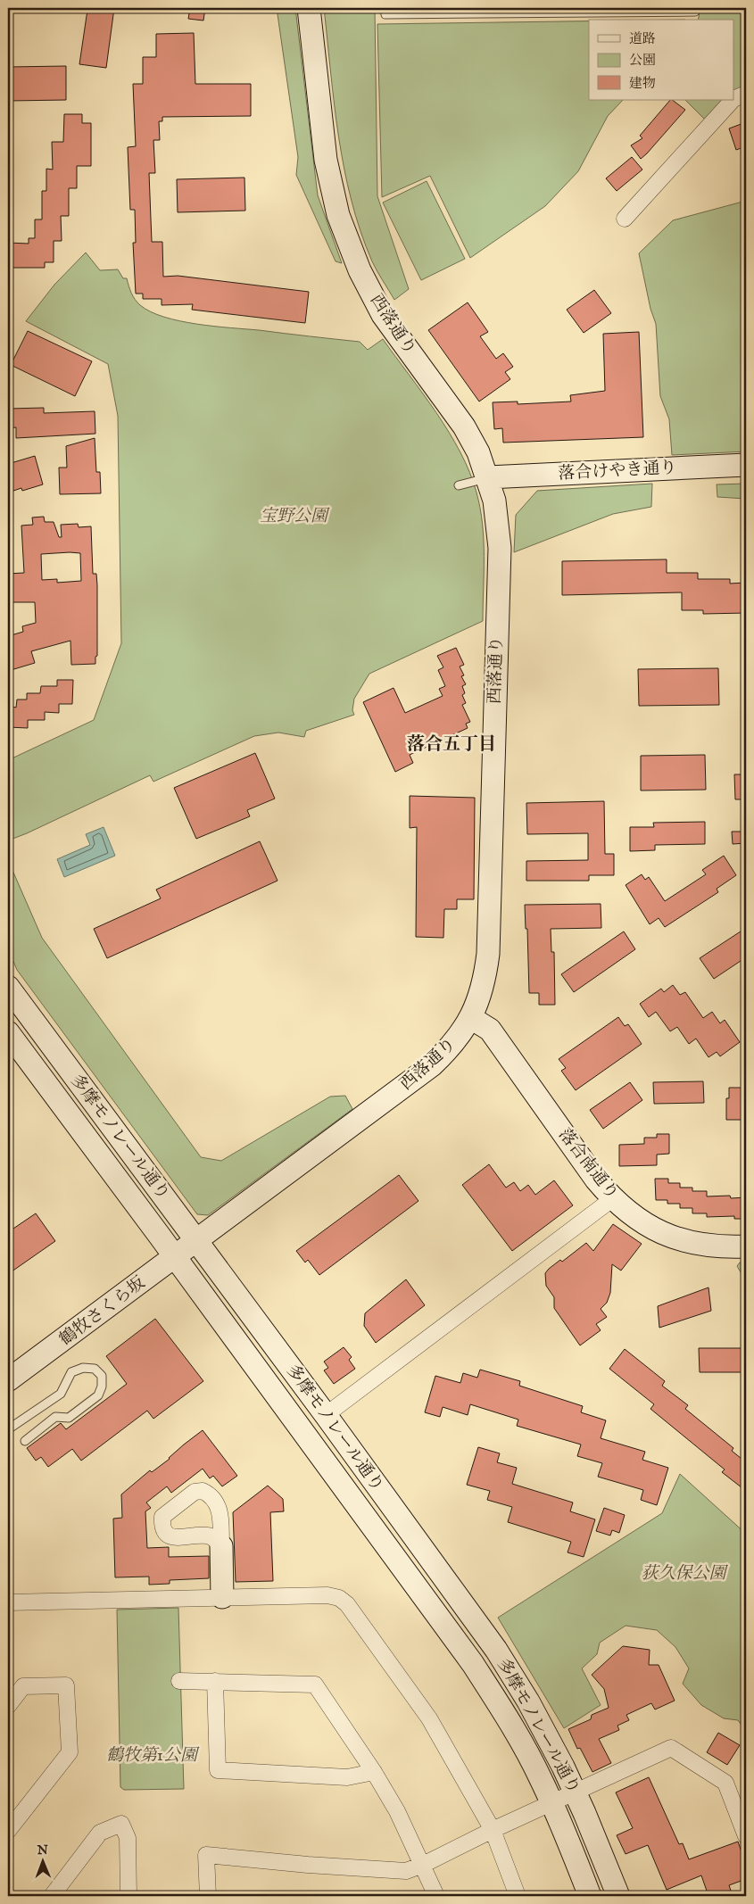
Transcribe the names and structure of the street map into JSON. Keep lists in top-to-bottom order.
{
  "streets": {
    "street": [
      "西落通り",
      "落合けやき通り",
      "多摩モノレール通り",
      "落合南通り",
      "鶴牧さくら坂"
    ]
  },
  "crossings": [
    ["西落通り", "落合けやき通り"],
    ["西落通り", "多摩モノレール通り"],
    ["西落通り", "落合南通り"],
    ["西落通り", "鶴牧さくら坂"],
    ["多摩モノレール通り", "鶴牧さくら坂"]
  ],
  "districts": ["落合五丁目"],
  "parks": ["宝野公園", "荻久保公園", "鶴牧第1公園"],
  "legend": ["道路", "公園", "建物"],
  "north": "top"
}
